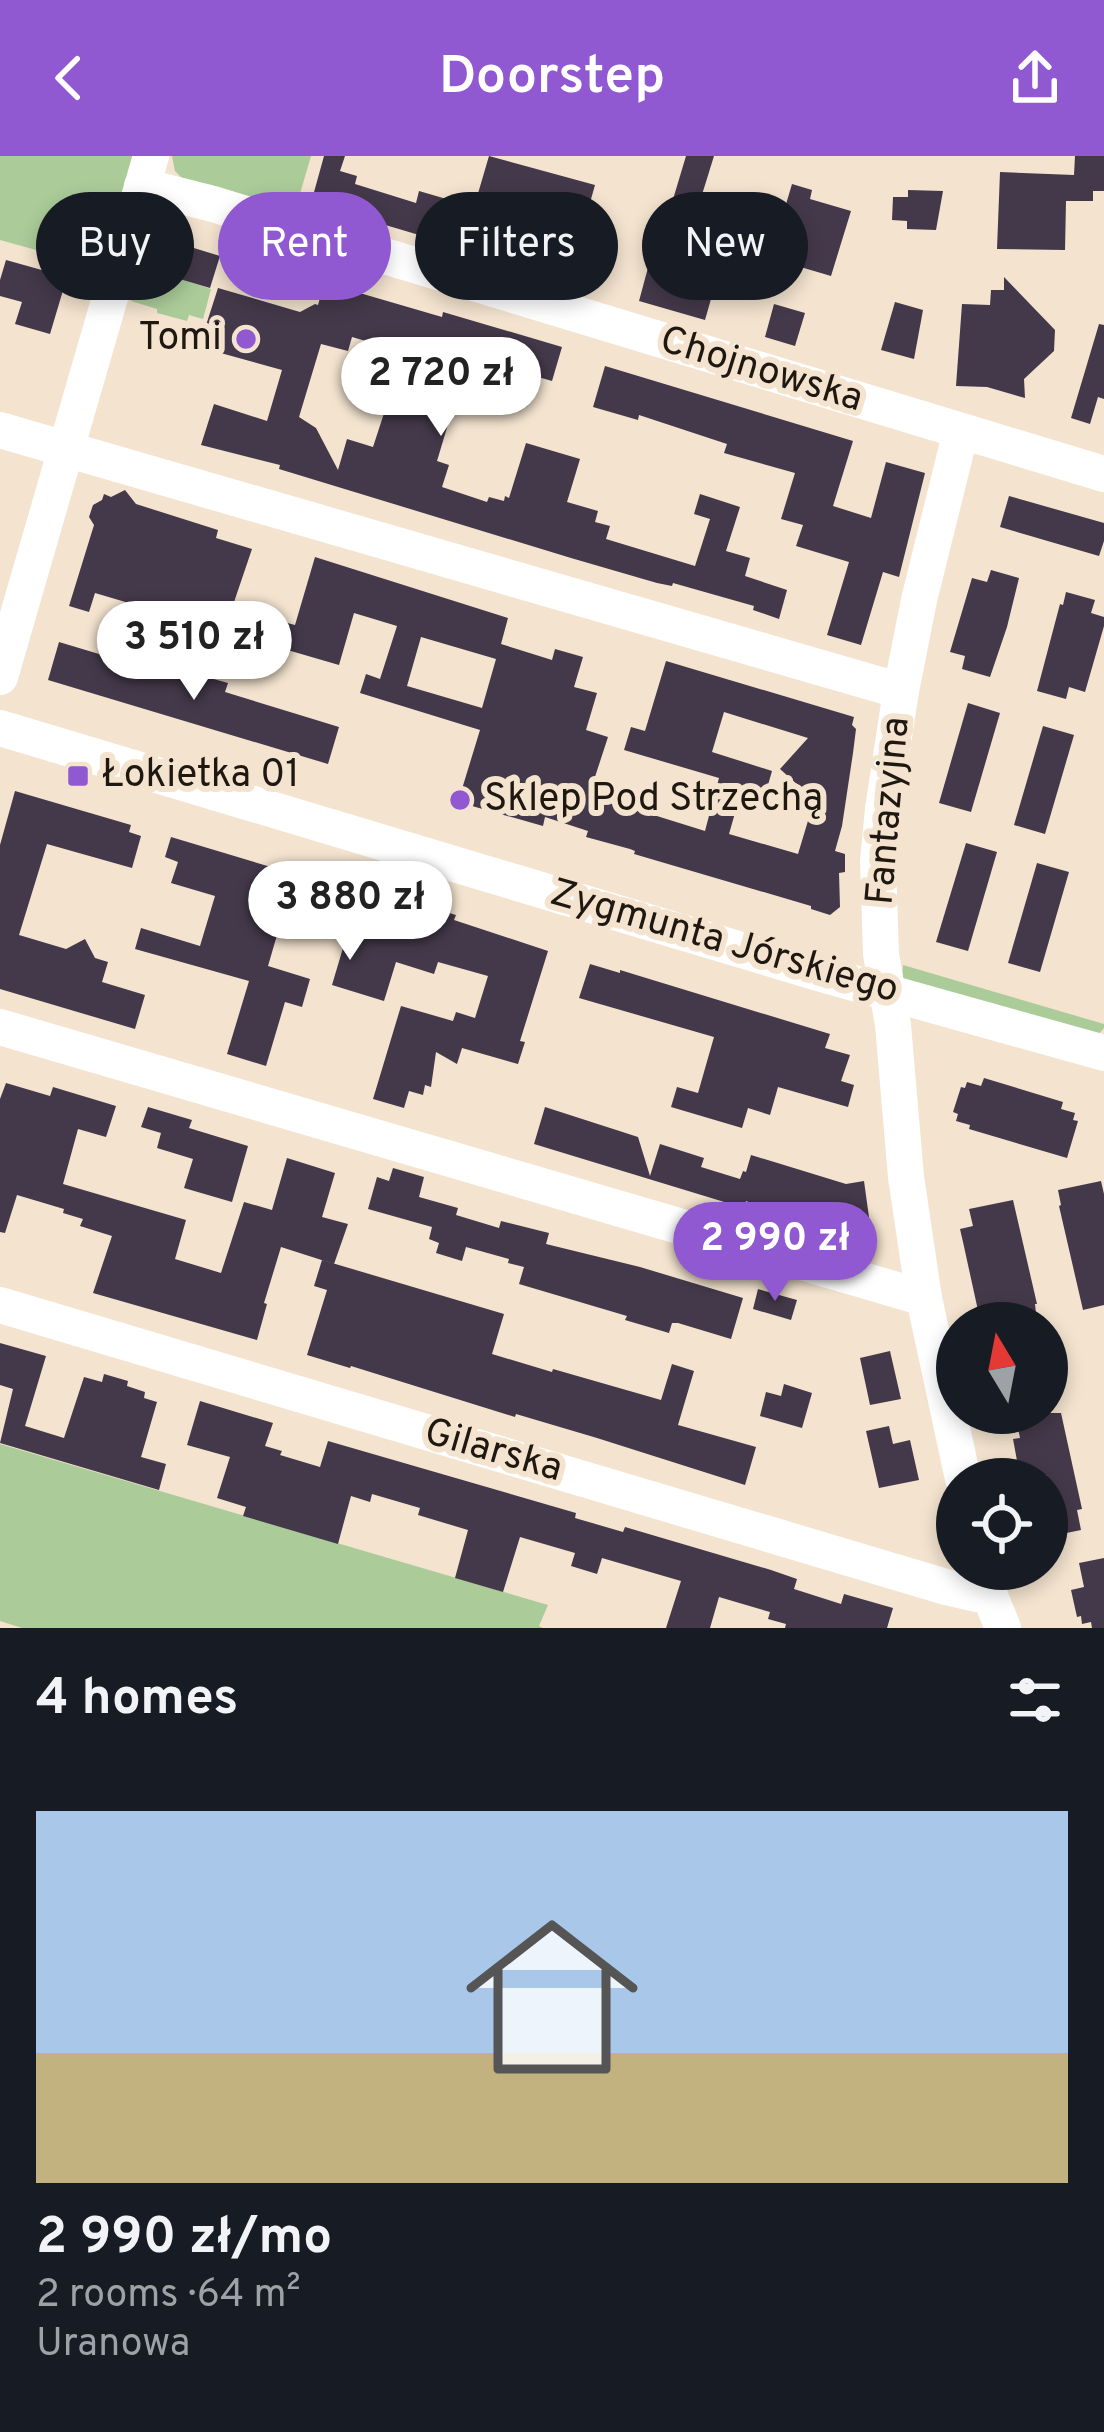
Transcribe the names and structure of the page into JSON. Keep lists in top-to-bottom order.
{
  "streets": {
    "street": [
      "Chojnowska",
      "Fantazyjna",
      "Zygmunta Jórskiego",
      "Gilarska"
    ]
  },
  "crossings": [
    ["Chojnowska", "Fantazyjna"],
    ["Fantazyjna", "Zygmunta Jórskiego"]
  ],
  "places": {
    "other": ["Tomi", "Sklep Pod Strzechą"],
    "transit": ["Łokietka 01"]
  },
  "north": "top",
  "page": {
    "header": "Doorstep",
    "chip": [
      "Buy",
      "Rent",
      "Filters",
      "New"
    ],
    "price": [
      "2 720 zł",
      "3 510 zł",
      "3 880 zł",
      "2 990 zł"
    ],
    "heading": "4 homes",
    "list": [
      {
        "name": "2 990 zł/mo",
        "note": "2 rooms · 64 m² · Uranowa"
      }
    ]
  }
}
